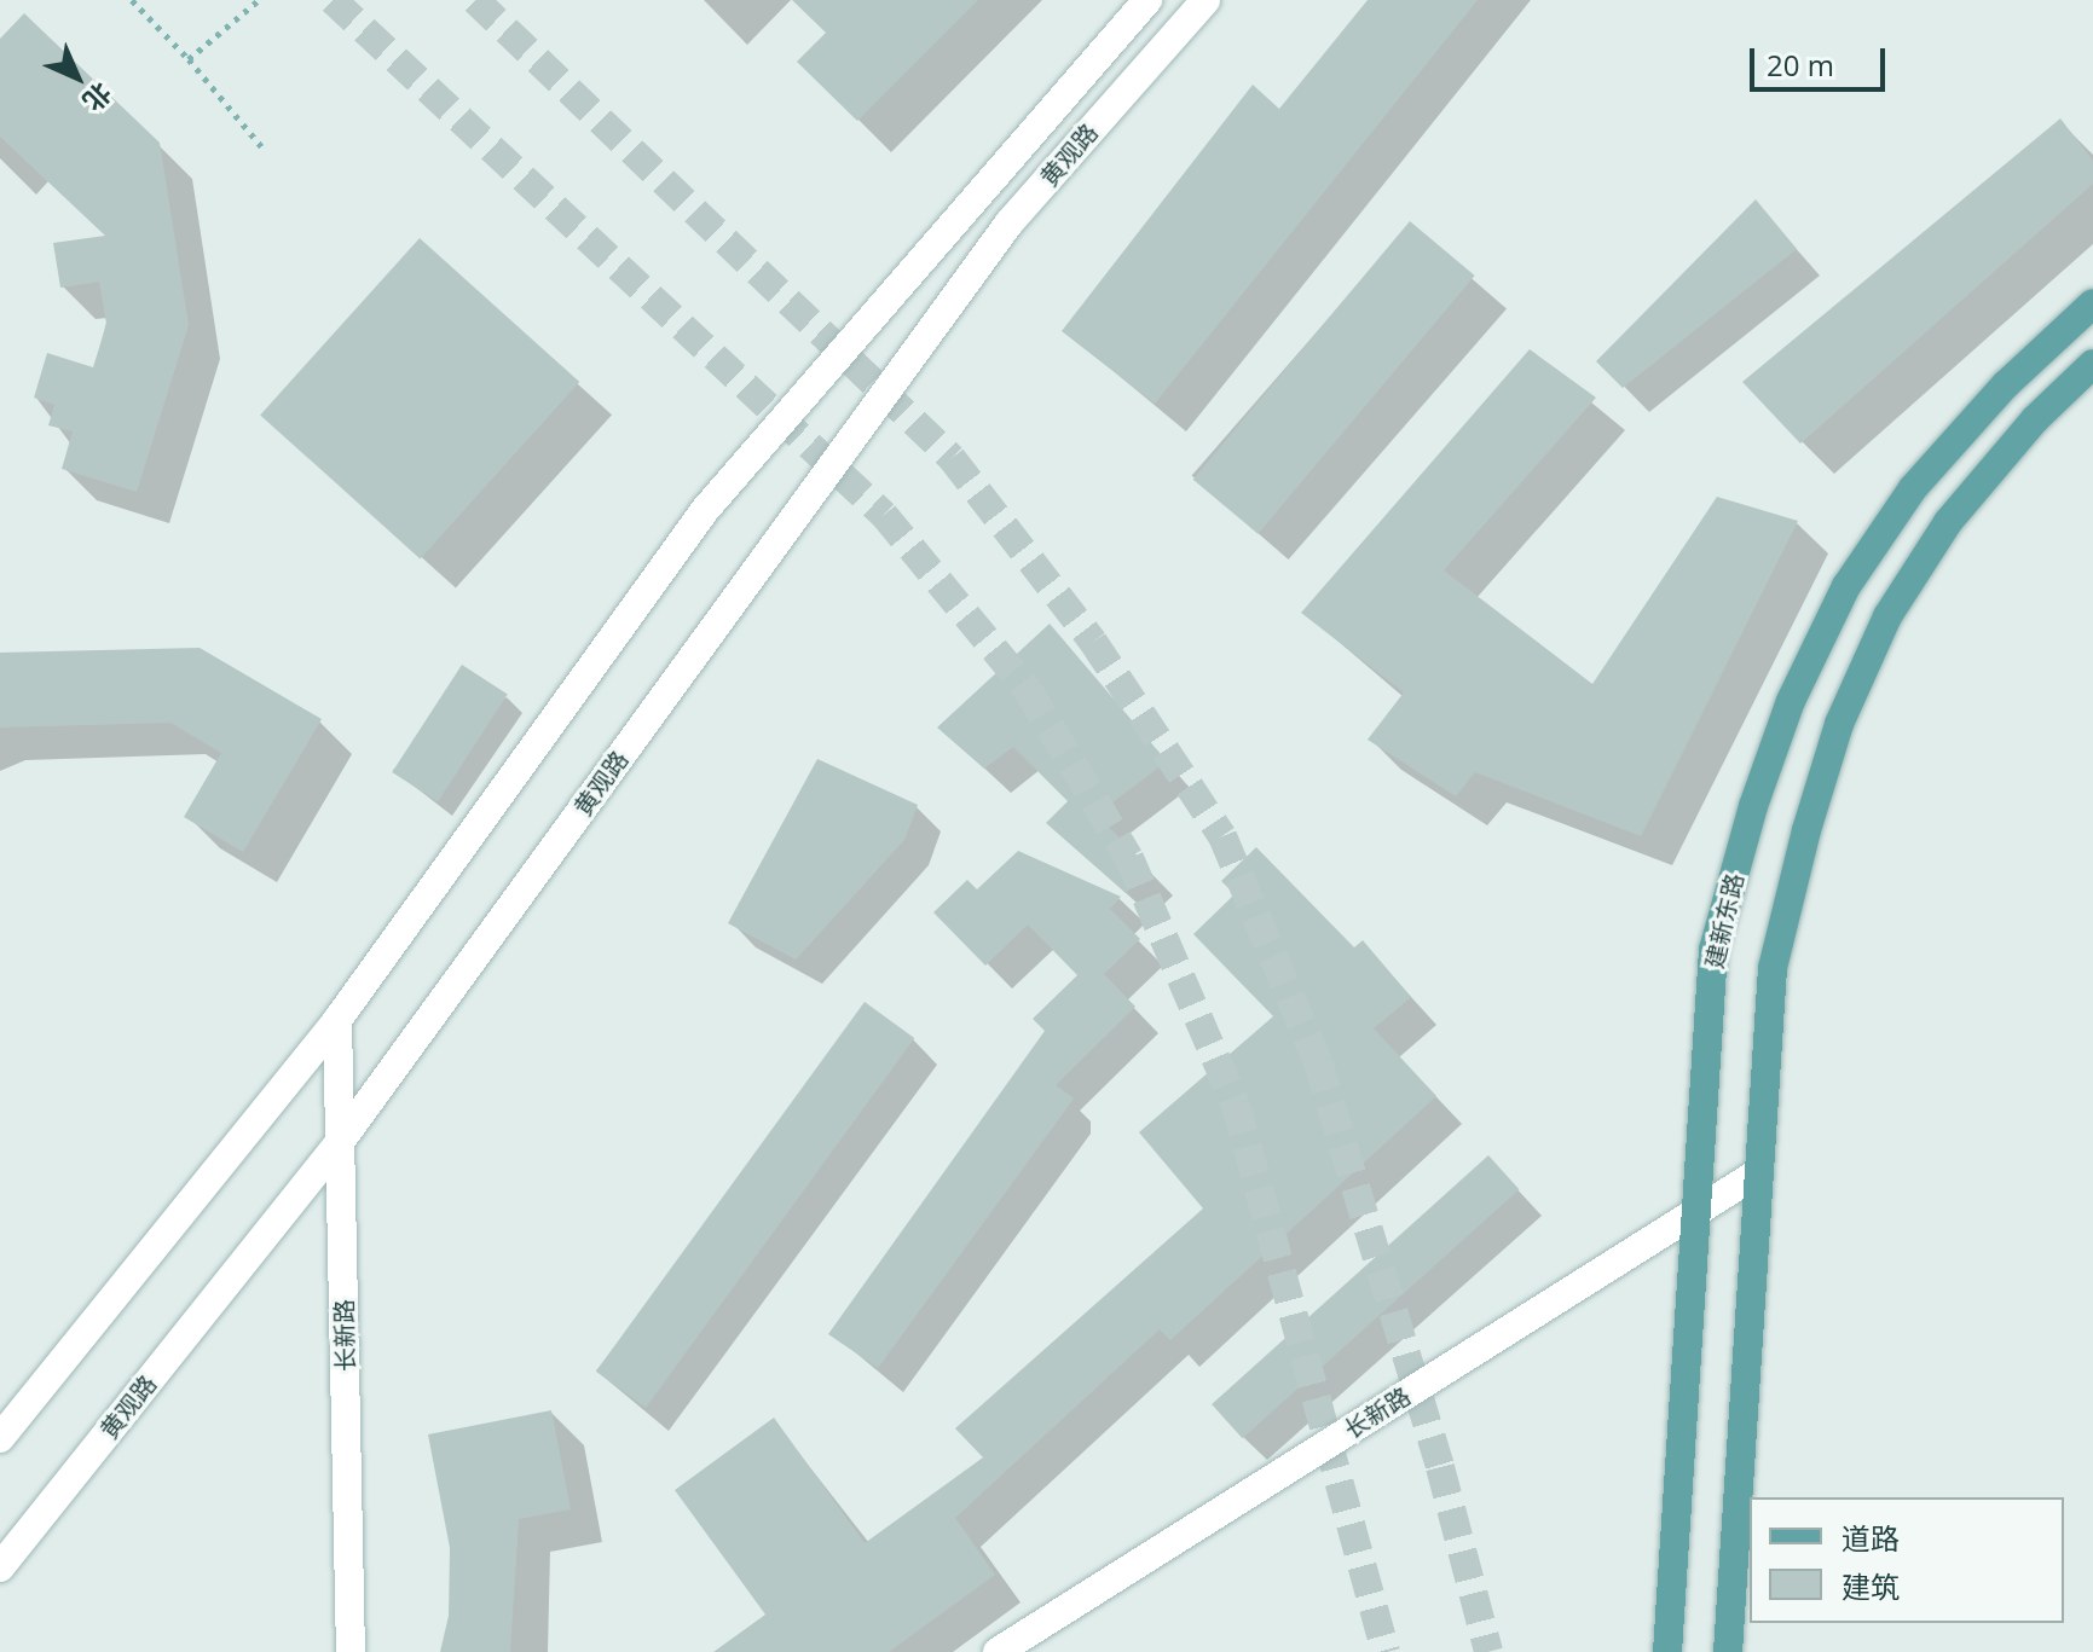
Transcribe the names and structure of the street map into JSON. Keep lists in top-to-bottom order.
{
  "streets": {
    "main road": ["黄观路", "建新东路", "长新路"]
  },
  "crossings": [
    ["黄观路", "长新路"],
    ["建新东路", "长新路"]
  ],
  "legend": ["道路", "建筑"],
  "scale_bar": "20 m",
  "north": "bottom right"
}
